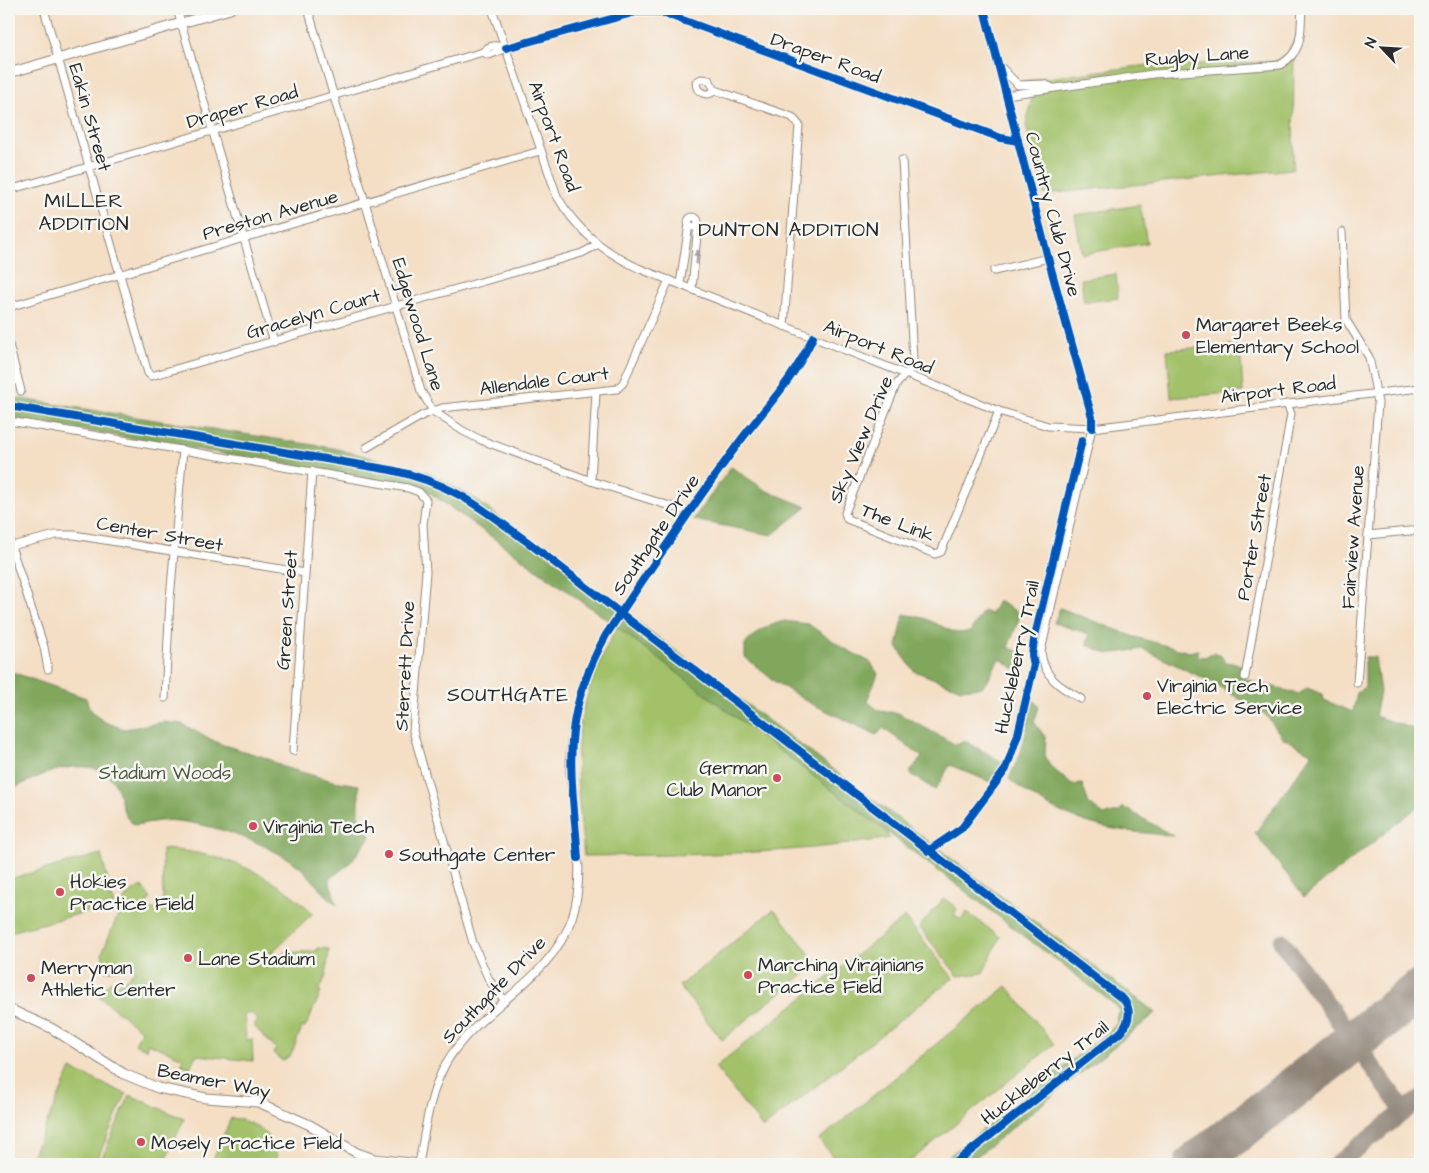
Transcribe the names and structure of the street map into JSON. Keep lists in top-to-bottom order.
{
  "streets": {
    "main road": ["Beamer Way"],
    "street": [
      "Rugby Lane",
      "Draper Road",
      "Eakin Street",
      "Airport Road",
      "Preston Avenue",
      "Country Club Drive",
      "Gracelyn Court",
      "Edgewood Lane",
      "Allendale Court",
      "Sky View Drive",
      "The Link",
      "Center Street",
      "Southgate Drive",
      "Porter Street",
      "Fairview Avenue",
      "Green Street",
      "Sterrett Drive"
    ],
    "cycle path": ["Huckleberry Trail"]
  },
  "crossings": [
    ["Rugby Lane", "Country Club Drive"],
    ["Draper Road", "Eakin Street"],
    ["Draper Road", "Airport Road"],
    ["Draper Road", "Country Club Drive"],
    ["Draper Road", "Edgewood Lane"],
    ["Eakin Street", "Preston Avenue"],
    ["Eakin Street", "Gracelyn Court"],
    ["Airport Road", "Preston Avenue"],
    ["Airport Road", "Country Club Drive"],
    ["Airport Road", "Gracelyn Court"],
    ["Airport Road", "Allendale Court"],
    ["Airport Road", "Sky View Drive"],
    ["Airport Road", "The Link"],
    ["Airport Road", "Southgate Drive"],
    ["Airport Road", "Porter Street"],
    ["Airport Road", "Fairview Avenue"],
    ["Preston Avenue", "Edgewood Lane"],
    ["Gracelyn Court", "Edgewood Lane"],
    ["Edgewood Lane", "Allendale Court"],
    ["Edgewood Lane", "Southgate Drive"],
    ["Sky View Drive", "The Link"],
    ["Center Street", "Green Street"],
    ["Southgate Drive", "Sterrett Drive"],
    ["Southgate Drive", "Beamer Way"],
    ["Green Street", "Sterrett Drive"]
  ],
  "districts": ["MILLER ADDITION", "DUNTON ADDITION", "SOUTHGATE"],
  "parks": ["Stadium Woods"],
  "places": [
    "Margaret Beeks Elementary School",
    "Virginia Tech Electric Service",
    "German Club Manor",
    "Virginia Tech",
    "Southgate Center",
    "Hokies Practice Field",
    "Lane Stadium",
    "Marching Virginians Practice Field",
    "Merryman Athletic Center",
    "Mosely Practice Field"
  ],
  "north": "top left"
}
